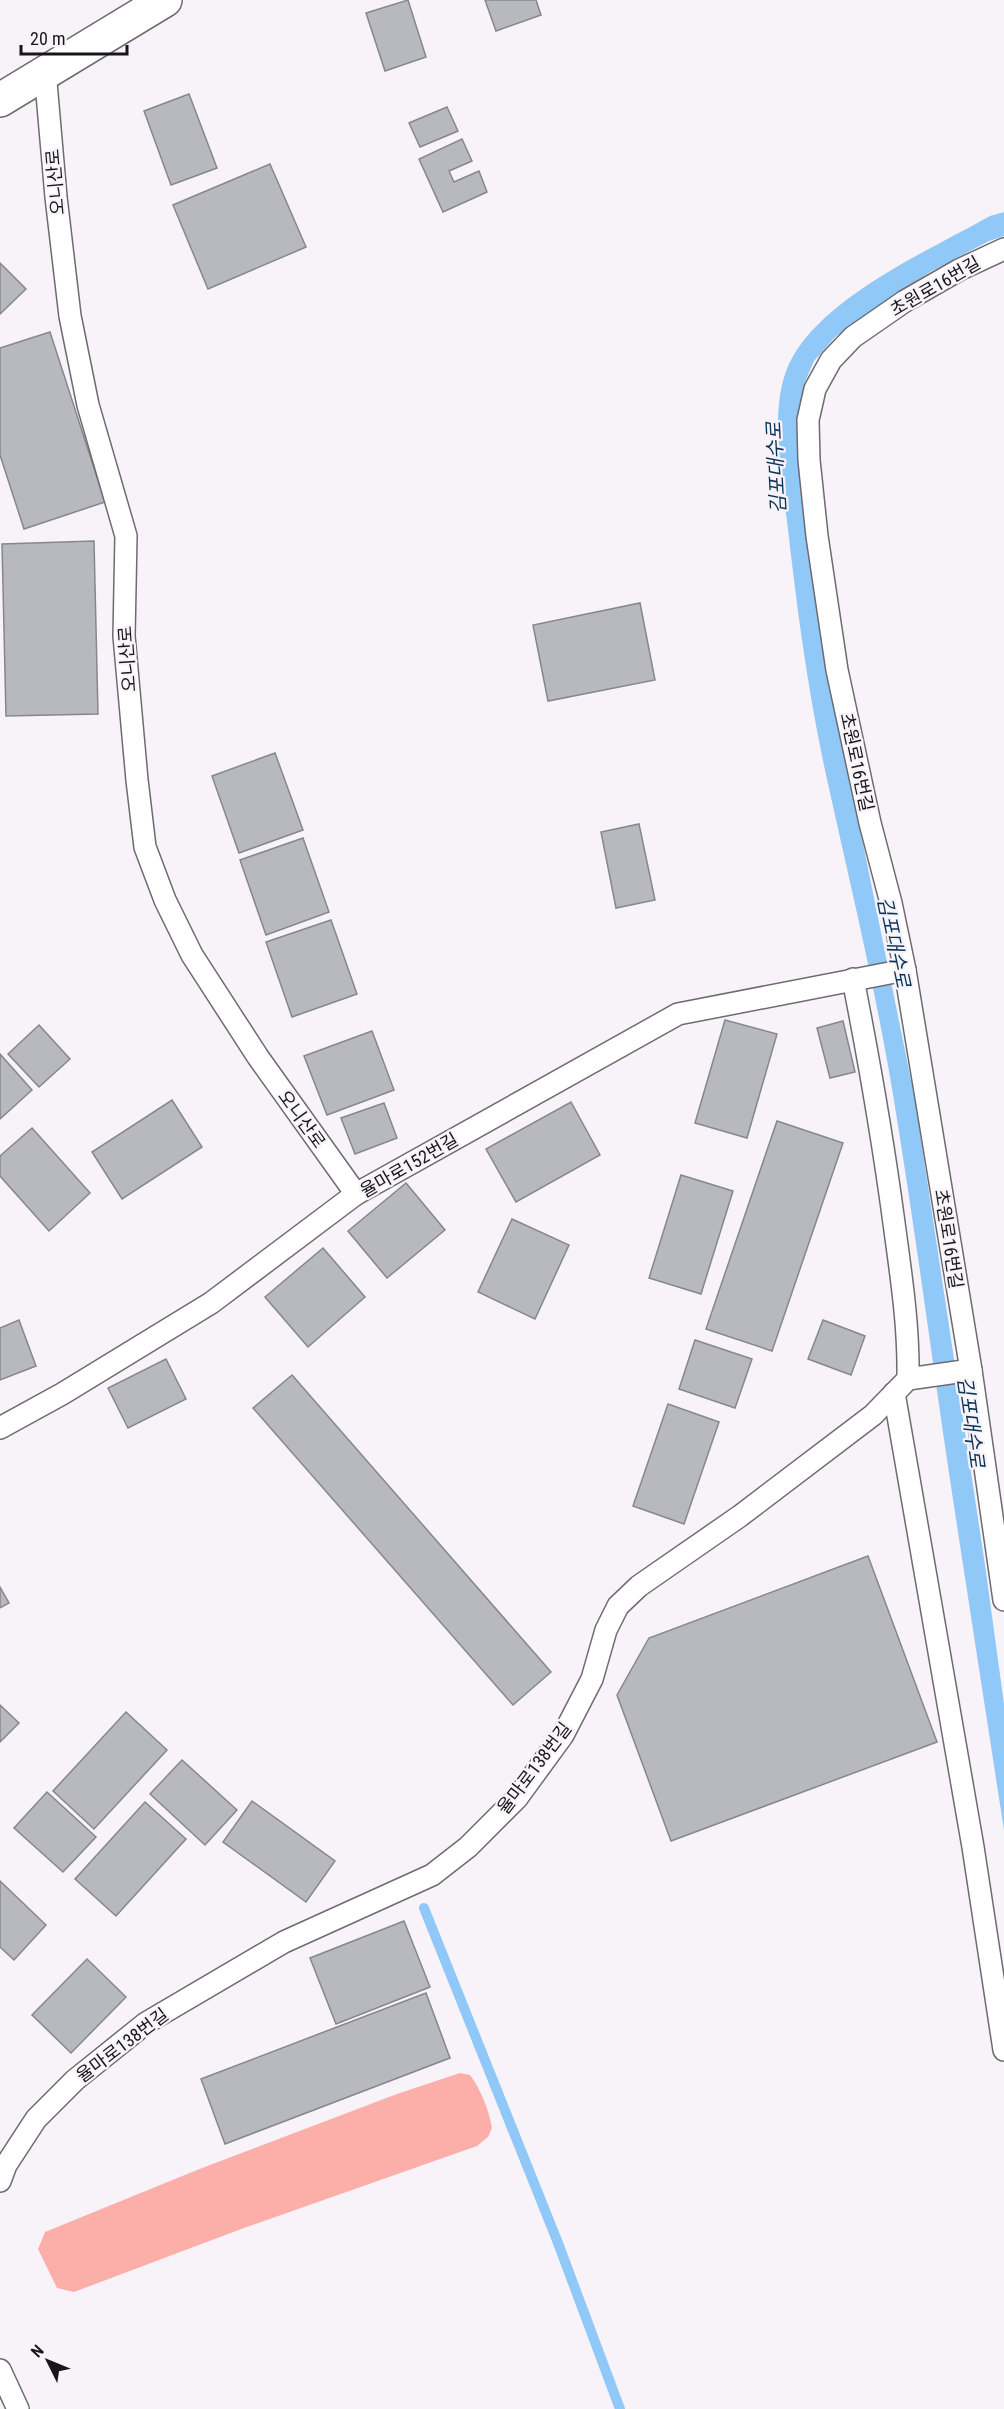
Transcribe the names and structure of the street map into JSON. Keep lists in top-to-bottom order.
{
  "streets": {
    "lane": [
      "오니산로",
      "초원로16번길",
      "율마로152번길",
      "율마로138번길"
    ]
  },
  "crossings": [
    ["오니산로", "율마로152번길"],
    ["초원로16번길", "율마로152번길"]
  ],
  "water": ["김포대수로"],
  "scale_bar": "20 m",
  "north": "top left"
}
